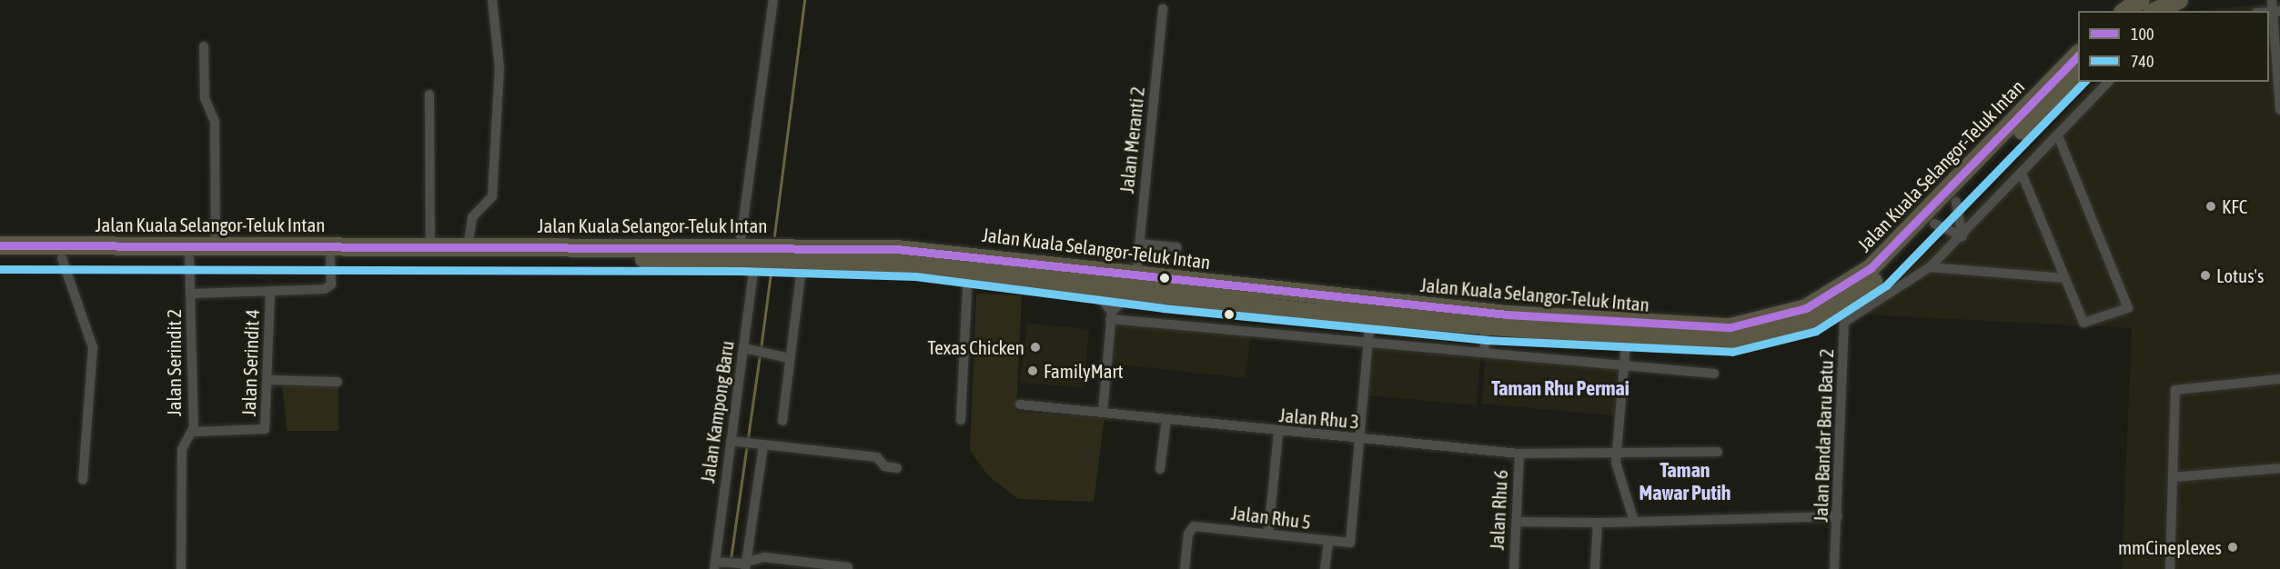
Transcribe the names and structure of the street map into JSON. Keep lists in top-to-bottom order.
{
  "streets": {
    "highway": ["Jalan Kuala Selangor-Teluk Intan"],
    "street": [
      "Jalan Meranti 2",
      "Jalan Serindit 2",
      "Jalan Serindit 4",
      "Jalan Kampong Baru",
      "Jalan Rhu 3",
      "Jalan Bandar Baru Batu 2",
      "Jalan Rhu 6",
      "Jalan Rhu 5"
    ]
  },
  "crossings": [
    ["Jalan Meranti 2", "Jalan Kuala Selangor-Teluk Intan"],
    ["Jalan Kuala Selangor-Teluk Intan", "Jalan Serindit 2"],
    ["Jalan Kuala Selangor-Teluk Intan", "Jalan Kampong Baru"],
    ["Jalan Kuala Selangor-Teluk Intan", "Jalan Bandar Baru Batu 2"],
    ["Jalan Serindit 2", "Jalan Serindit 4"],
    ["Jalan Rhu 3", "Jalan Rhu 6"],
    ["Jalan Rhu 3", "Jalan Rhu 5"]
  ],
  "districts": ["Taman Rhu Permai", "Taman Mawar Putih"],
  "places": [
    "KFC",
    "Lotus's",
    "Texas Chicken",
    "FamilyMart",
    "mmCineplexes"
  ],
  "lines": ["transit line 100", "transit line 740"],
  "legend": ["100", "740"]
}
